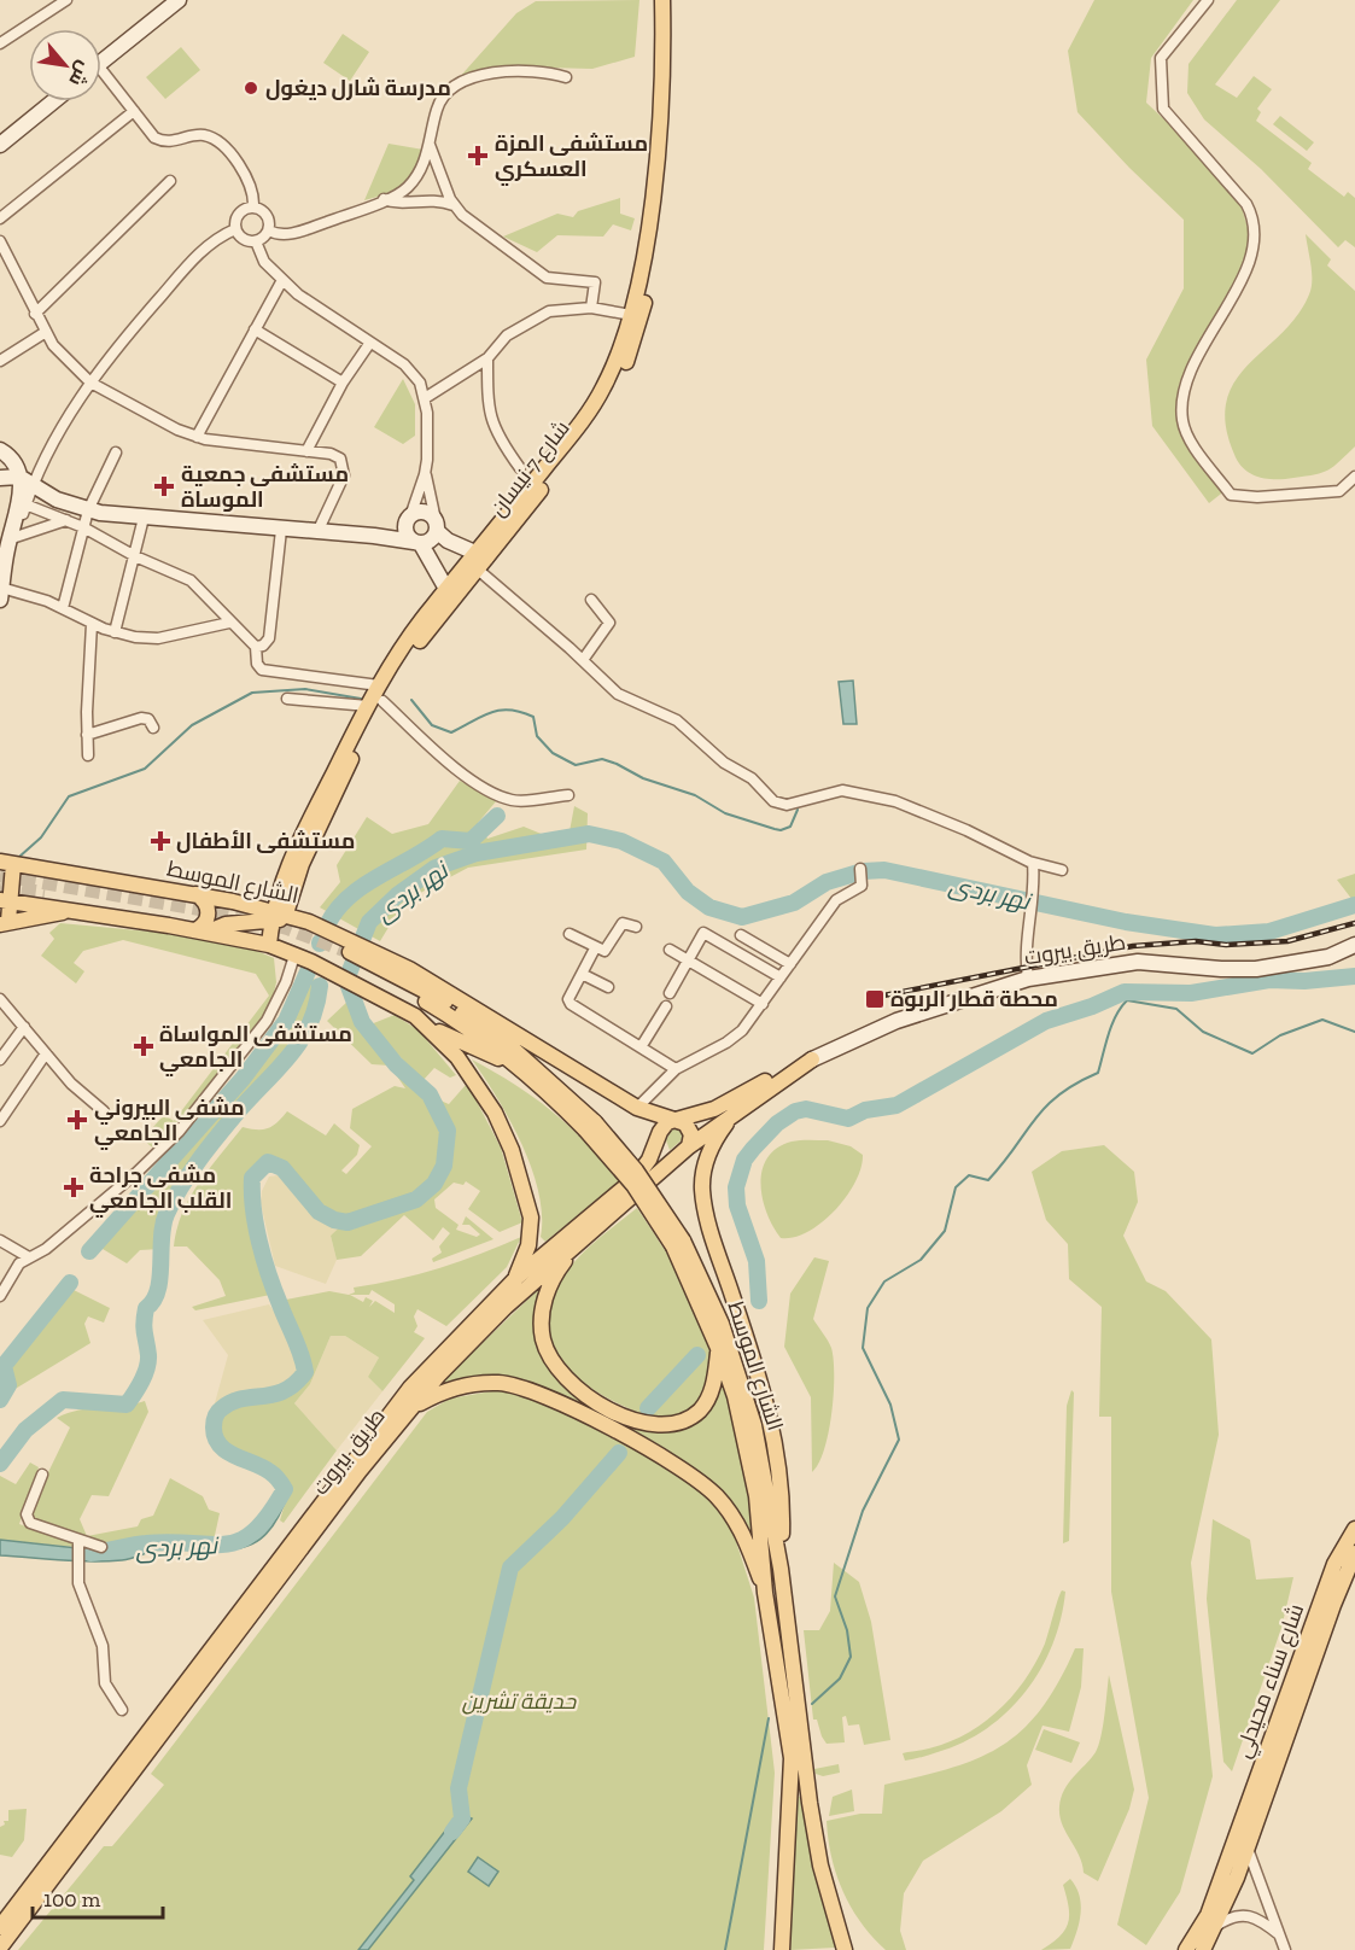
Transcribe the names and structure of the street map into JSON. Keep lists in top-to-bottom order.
{
  "streets": {
    "main road": [
      "شارع 7 نيسان",
      "الشارع الموسط",
      "طريق بيروت",
      "شارع سناء محيدلي"
    ]
  },
  "crossings": [
    ["شارع 7 نيسان", "الشارع الموسط"],
    ["الشارع الموسط", "طريق بيروت"]
  ],
  "water": ["نهر بردى"],
  "parks": ["حديقة تشرين"],
  "places": {
    "other": ["مدرسة شارل ديغول"],
    "health": [
      "مستشفى المزة العسكري",
      "مستشفى جمعية الموساة",
      "مستشفى الأطفال",
      "مستشفى المواساة الجامعي",
      "مشفى البيروني الجامعي",
      "مشفى جراحة القلب الجامعي"
    ],
    "transit": ["محطة قطار الربوة"]
  },
  "scale_bar": "100 m",
  "north": "bottom right"
}
